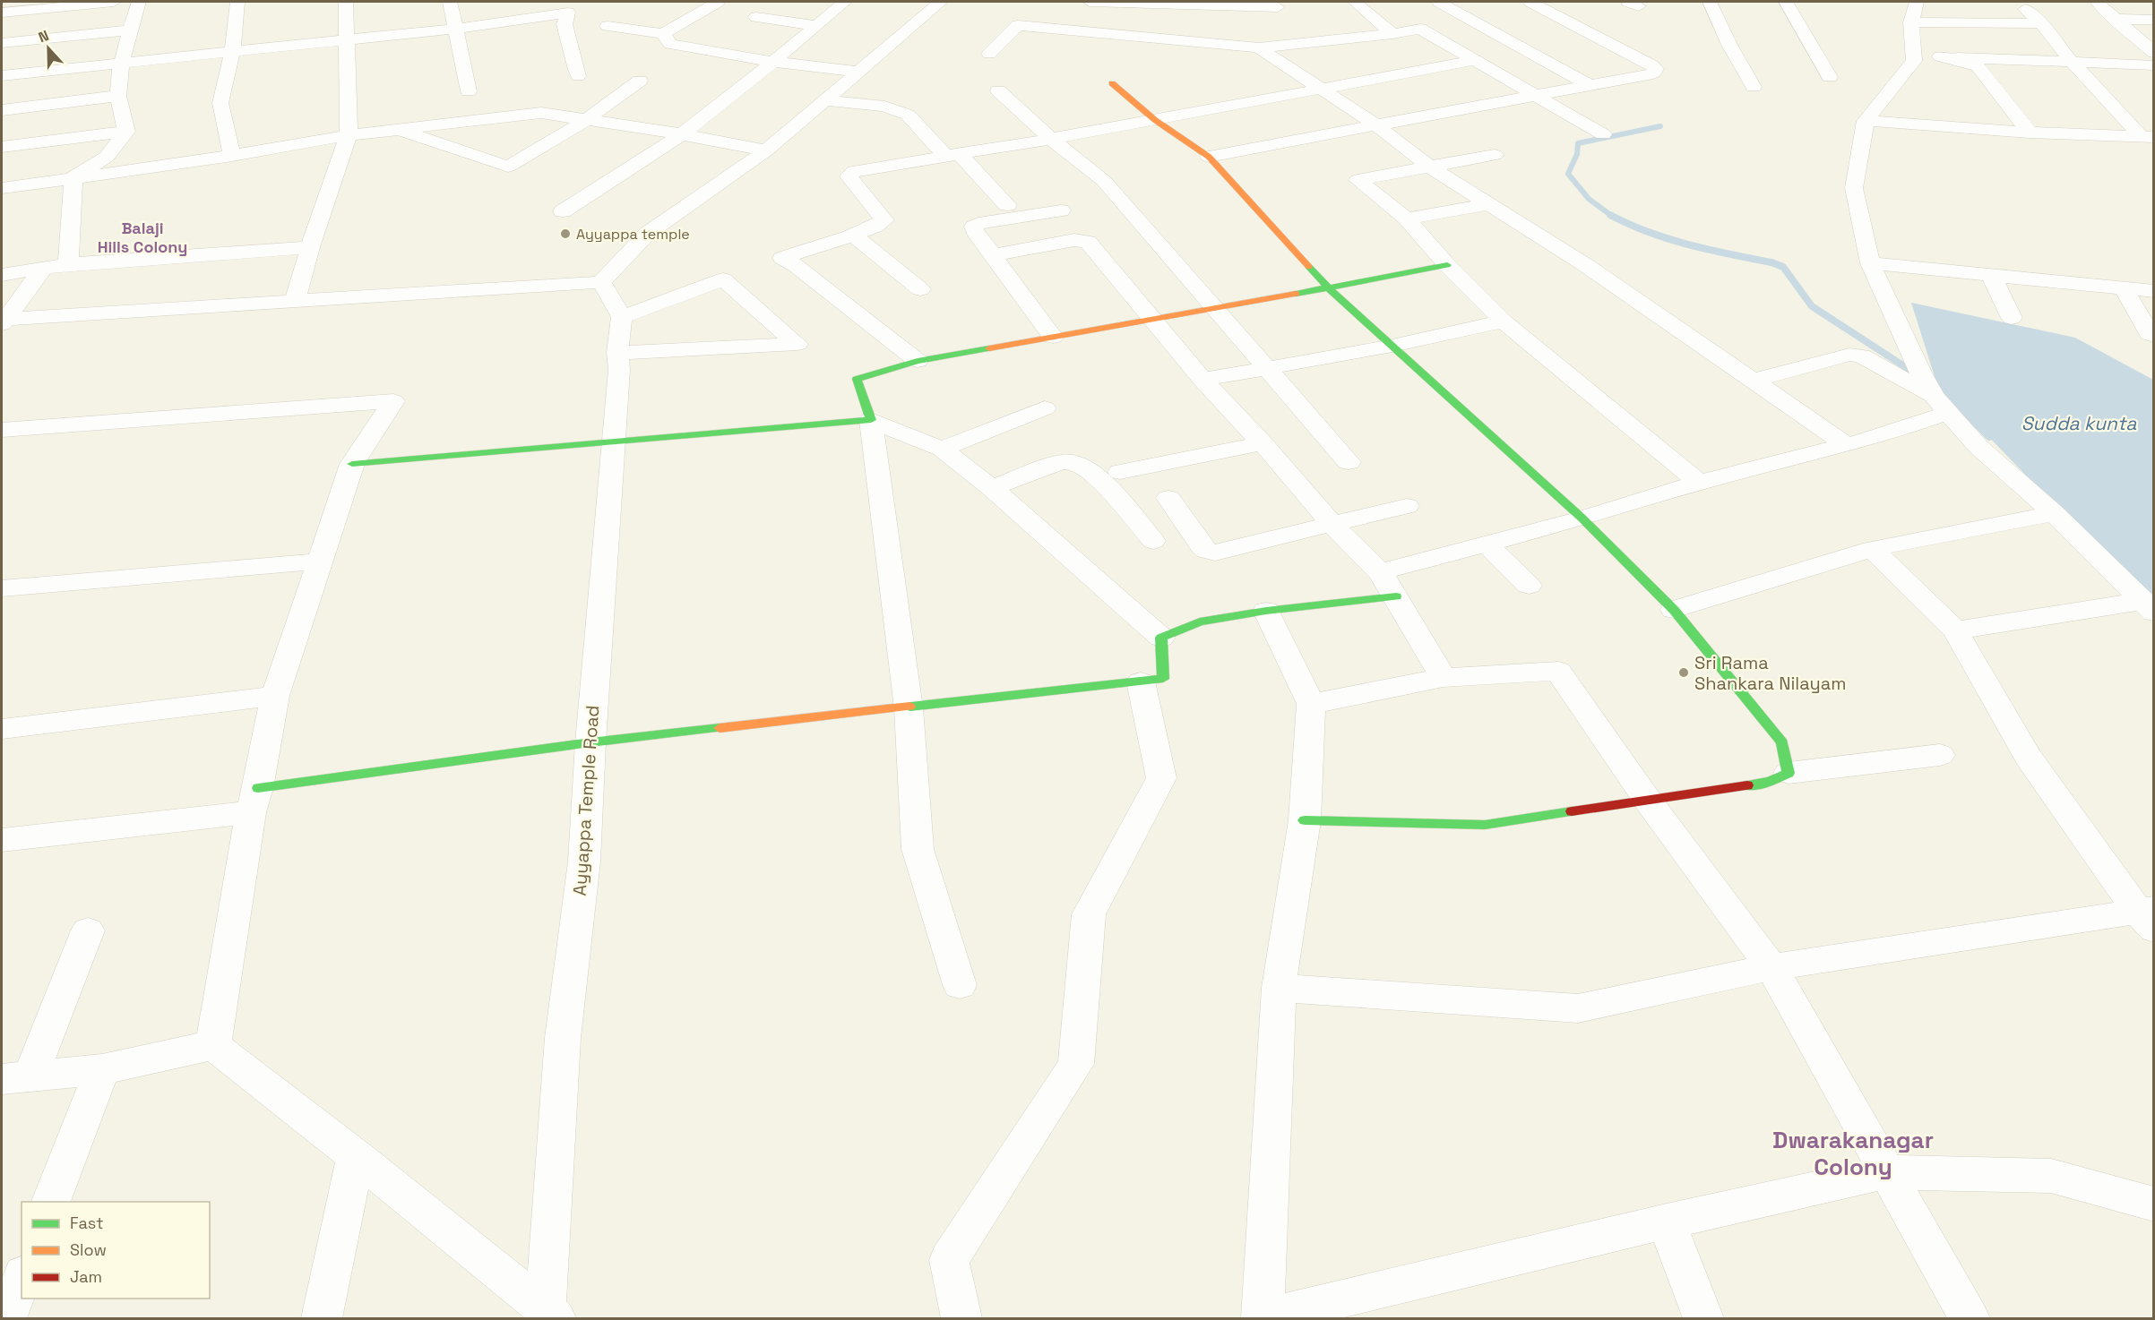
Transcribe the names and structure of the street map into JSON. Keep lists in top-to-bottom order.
{
  "streets": {
    "street": ["Ayyappa Temple Road"]
  },
  "districts": ["Balaji Hills Colony", "Dwarakanagar Colony"],
  "water": ["Sudda kunta"],
  "places": ["Ayyappa temple", "Sri Rama Shankara Nilayam"],
  "legend": ["Fast", "Slow", "Jam"],
  "north": "top"
}
